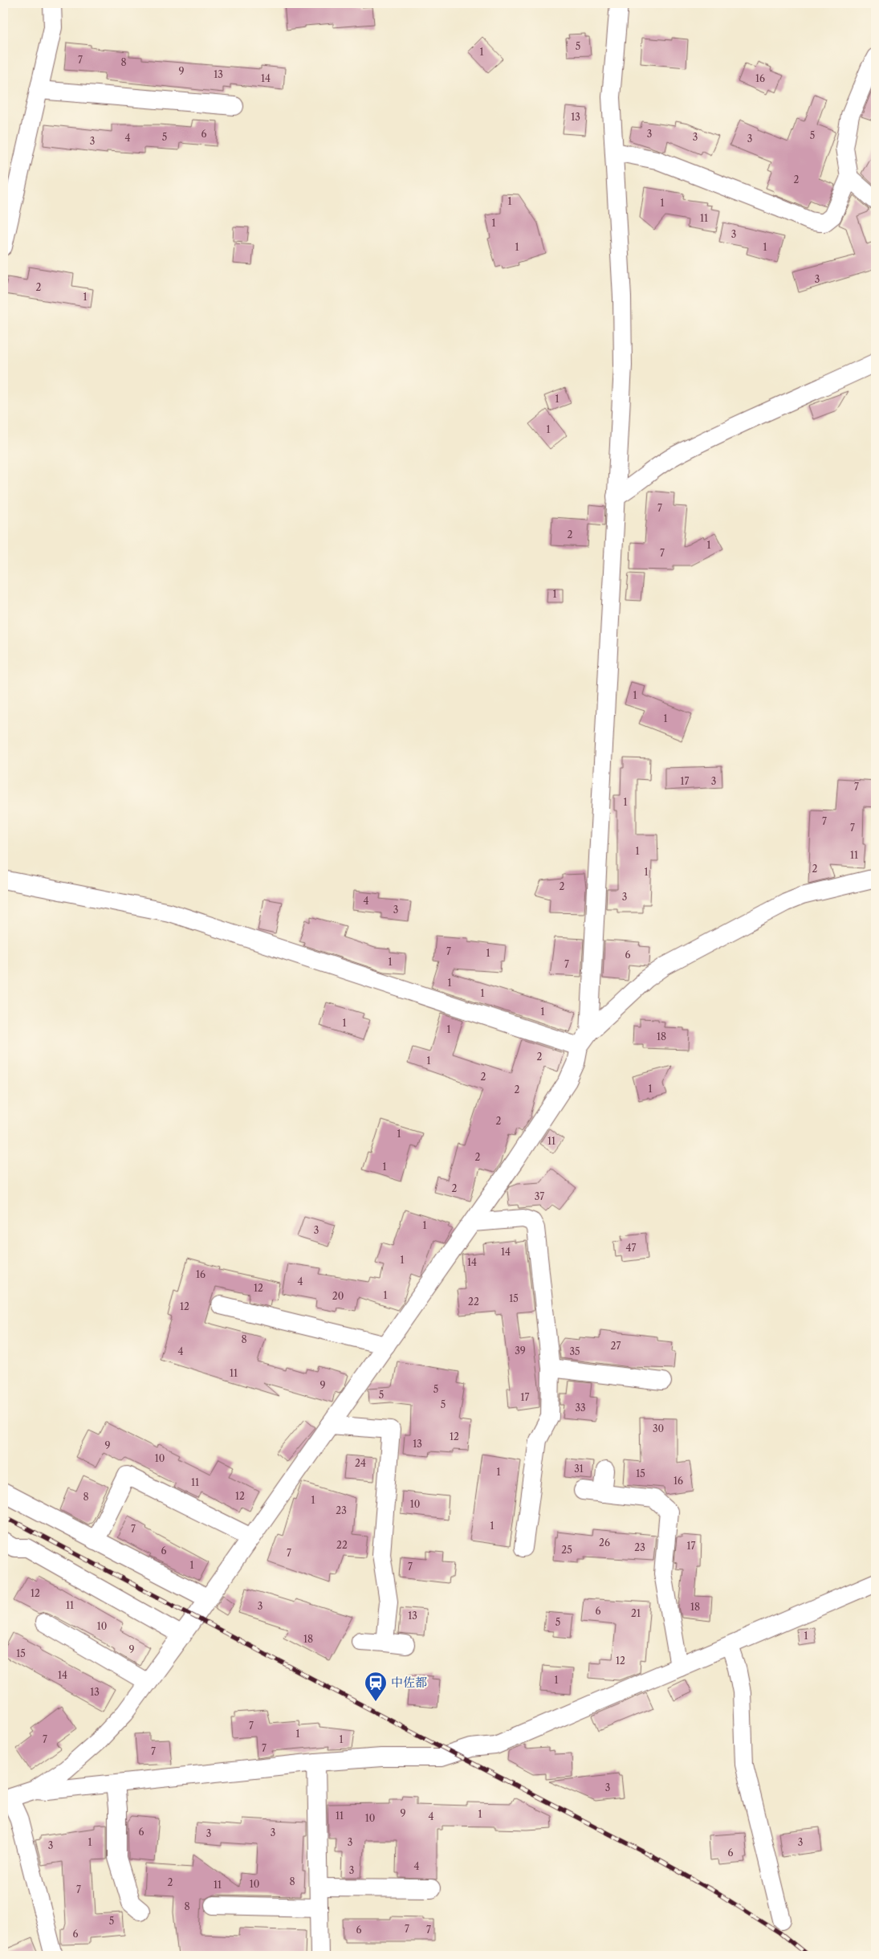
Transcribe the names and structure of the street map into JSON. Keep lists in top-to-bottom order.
{
  "places": {
    "station": ["中佐都"]
  },
  "house_numbers": [
    "5",
    "1",
    "7",
    "8",
    "9",
    "13",
    "14",
    "16",
    "13",
    "6",
    "3",
    "5",
    "5",
    "3",
    "4",
    "3",
    "3",
    "2",
    "1",
    "1",
    "11",
    "1",
    "3",
    "1",
    "1",
    "3",
    "2",
    "1",
    "1",
    "1",
    "7",
    "2",
    "1",
    "7",
    "1",
    "1",
    "1",
    "17",
    "3",
    "7",
    "1",
    "7",
    "7",
    "1",
    "11",
    "2",
    "1",
    "2",
    "3",
    "4",
    "3",
    "7",
    "1",
    "6",
    "1",
    "7",
    "1",
    "1",
    "1",
    "1",
    "1",
    "18",
    "2",
    "1",
    "2",
    "1",
    "2",
    "2",
    "1",
    "11",
    "2",
    "1",
    "2",
    "37",
    "1",
    "3",
    "47",
    "14",
    "1",
    "14",
    "16",
    "4",
    "12",
    "1",
    "20",
    "15",
    "22",
    "12",
    "8",
    "27",
    "39",
    "4",
    "35",
    "11",
    "9",
    "5",
    "5",
    "17",
    "5",
    "33",
    "30",
    "12",
    "13",
    "9",
    "10",
    "24",
    "31",
    "1",
    "15",
    "16",
    "11",
    "12",
    "8",
    "1",
    "10",
    "23",
    "1",
    "7",
    "26",
    "22",
    "17",
    "23",
    "25",
    "6",
    "7",
    "1",
    "7",
    "12",
    "11",
    "3",
    "18",
    "6",
    "21",
    "13",
    "5",
    "10",
    "1",
    "18",
    "9",
    "15",
    "12",
    "14",
    "1",
    "13",
    "7",
    "1",
    "7",
    "1",
    "7",
    "7",
    "3",
    "9",
    "1",
    "11",
    "4",
    "10",
    "6",
    "3",
    "3",
    "1",
    "3",
    "3",
    "3",
    "6",
    "4",
    "3",
    "8",
    "2",
    "10",
    "11",
    "7",
    "8",
    "5",
    "7",
    "6",
    "7",
    "6"
  ]
}
